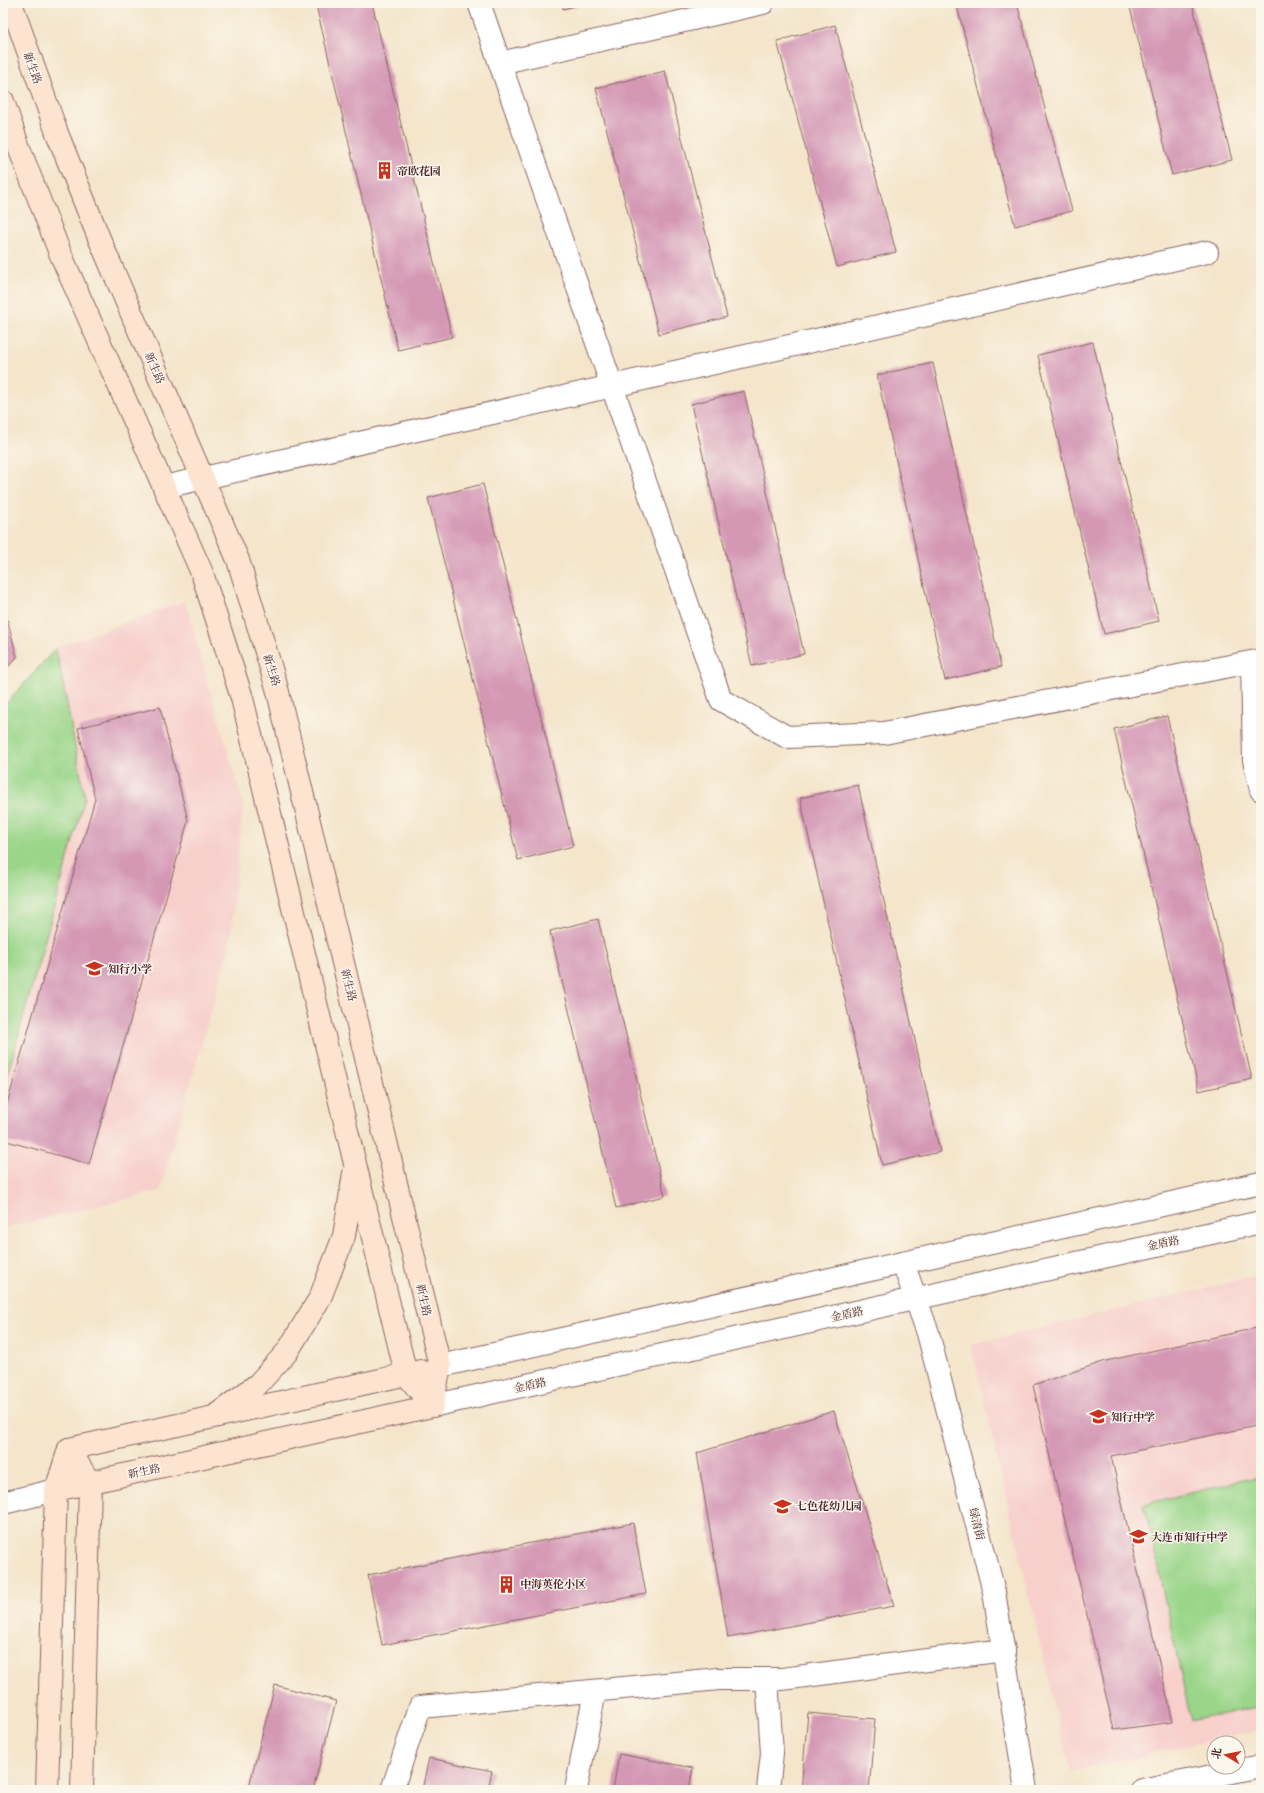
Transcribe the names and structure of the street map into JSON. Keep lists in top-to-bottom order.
{
  "streets": {
    "main road": ["新生路"],
    "street": ["金盾路", "绿清街"]
  },
  "crossings": [
    ["新生路", "金盾路"],
    ["金盾路", "绿清街"]
  ],
  "places": {
    "building": ["帝欧花园", "中海英伦小区"],
    "school or university": [
      "知行小学",
      "知行中学",
      "七色花幼儿园",
      "大连市知行中学"
    ]
  },
  "north": "left"
}
